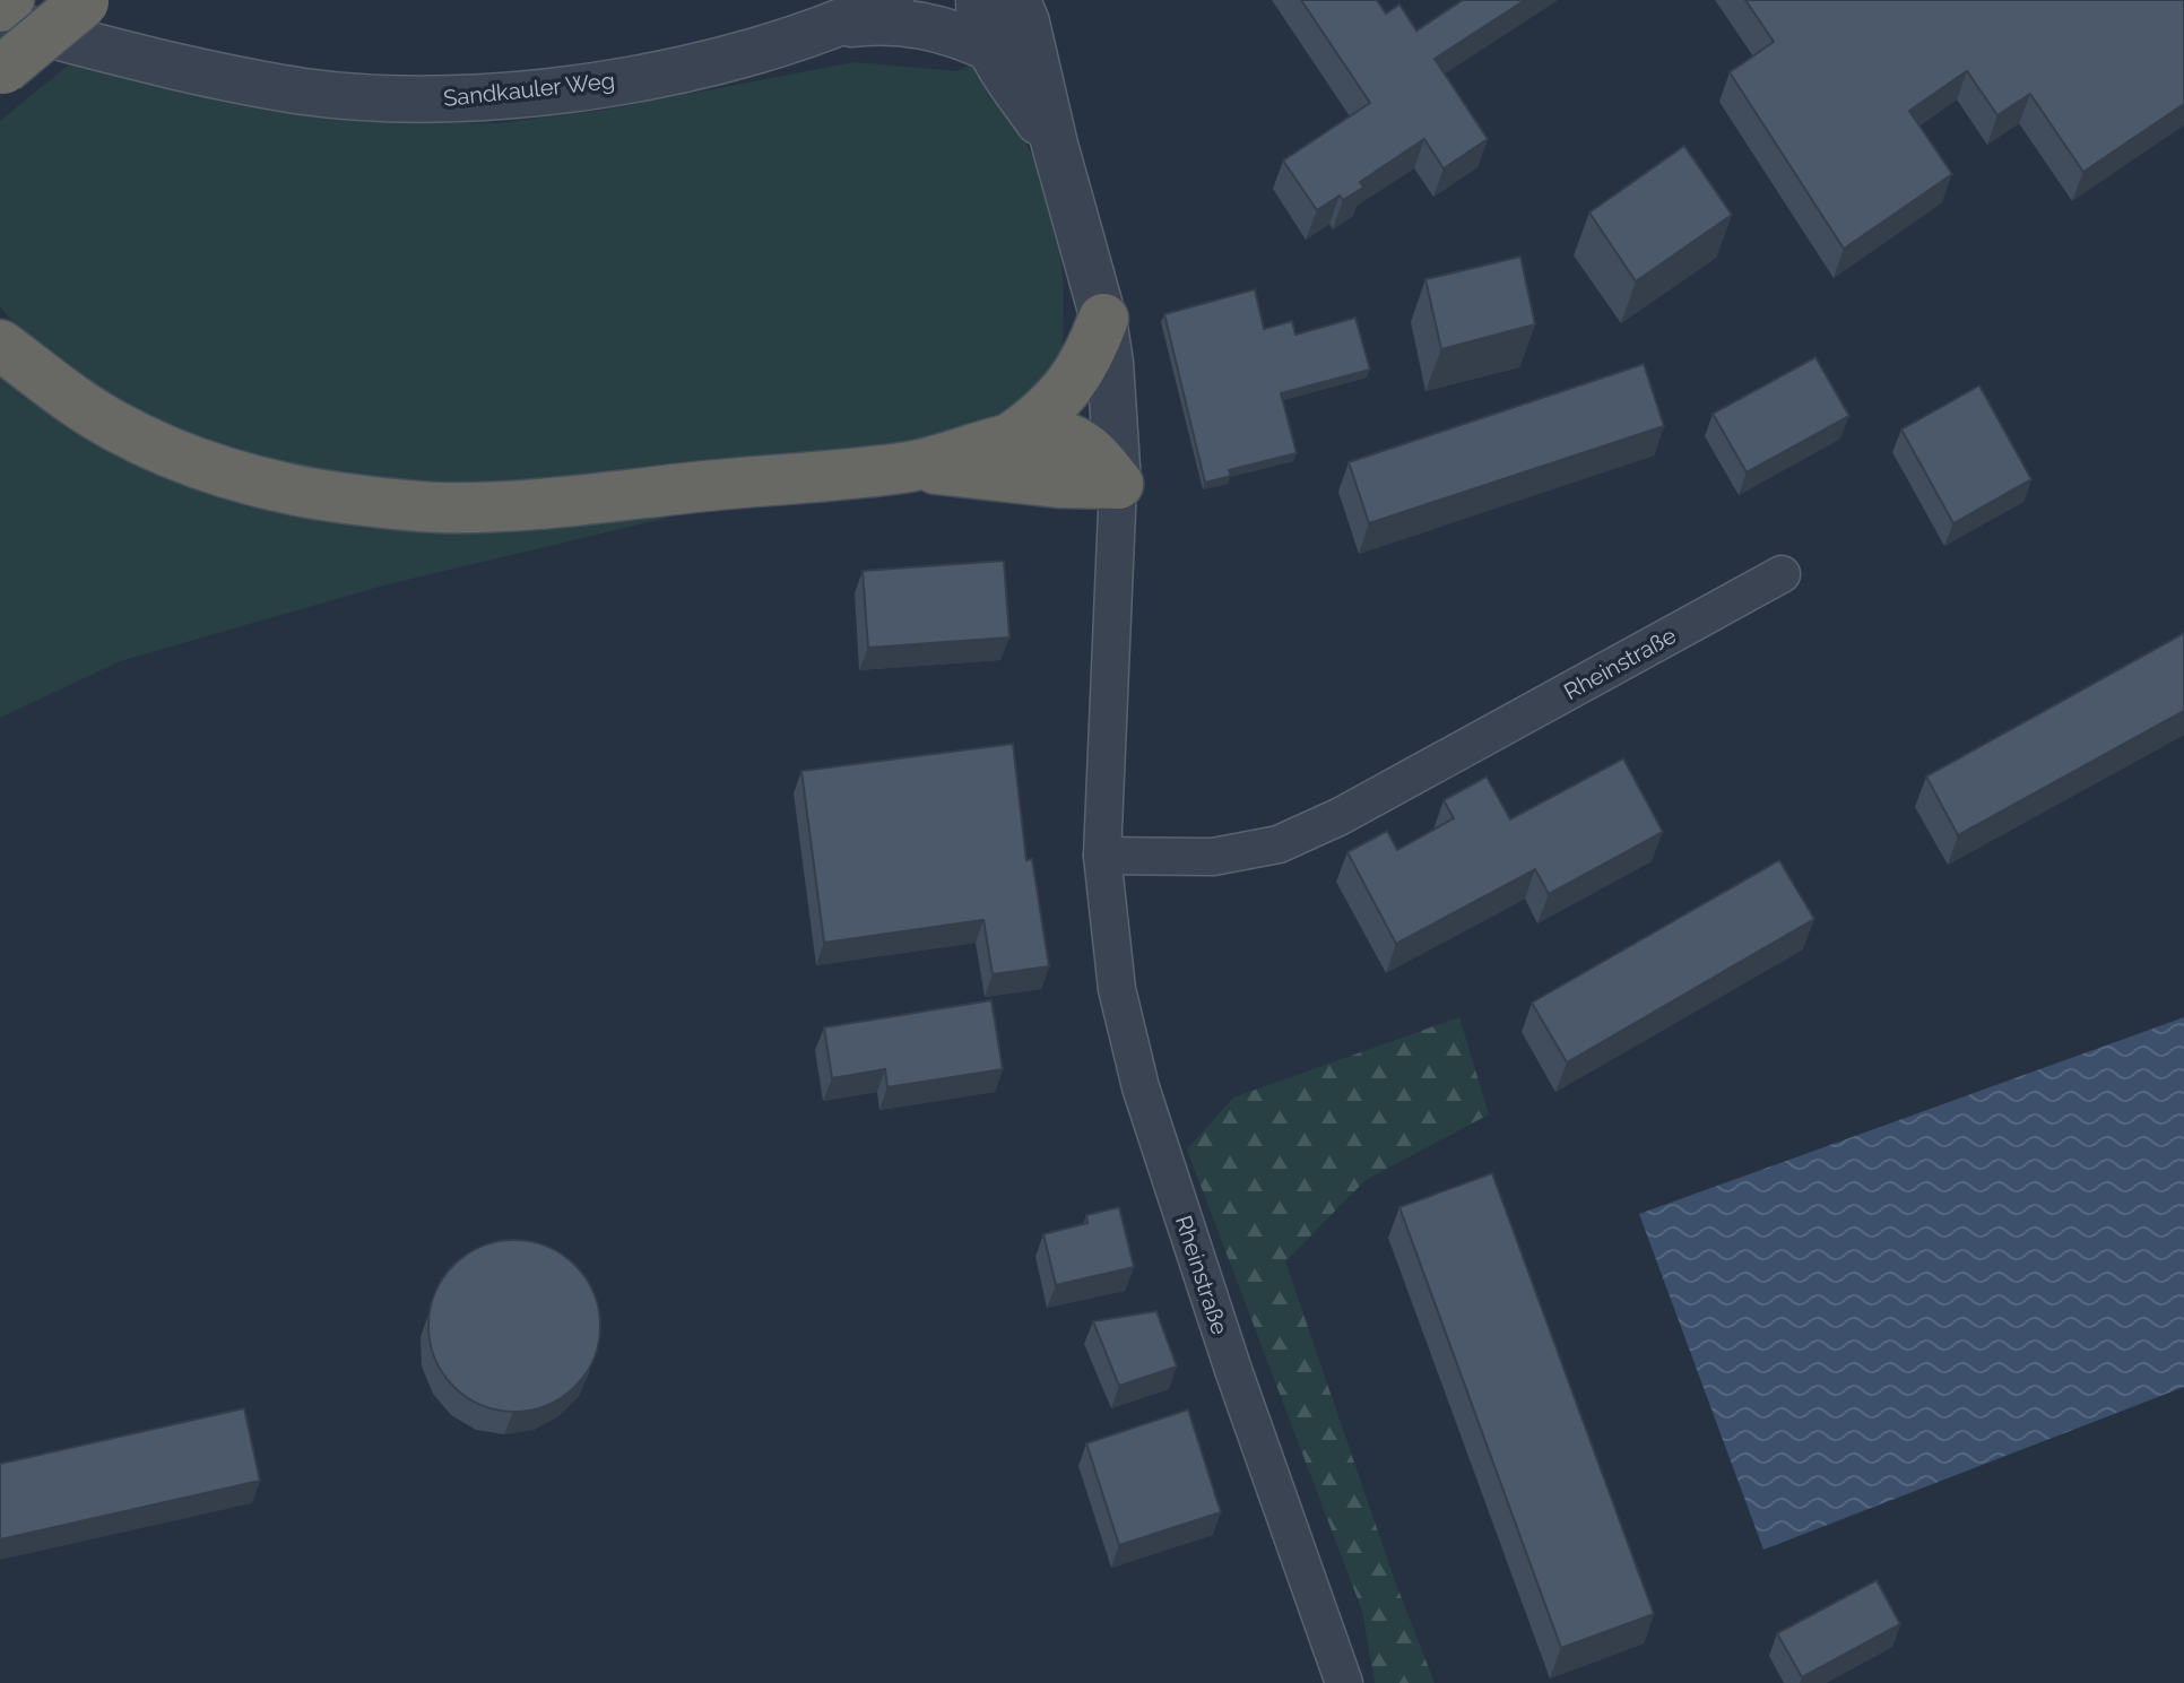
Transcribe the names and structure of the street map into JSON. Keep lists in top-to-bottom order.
{
  "streets": {
    "street": ["Sandkauler Weg", "Rheinstraße"]
  }
}
